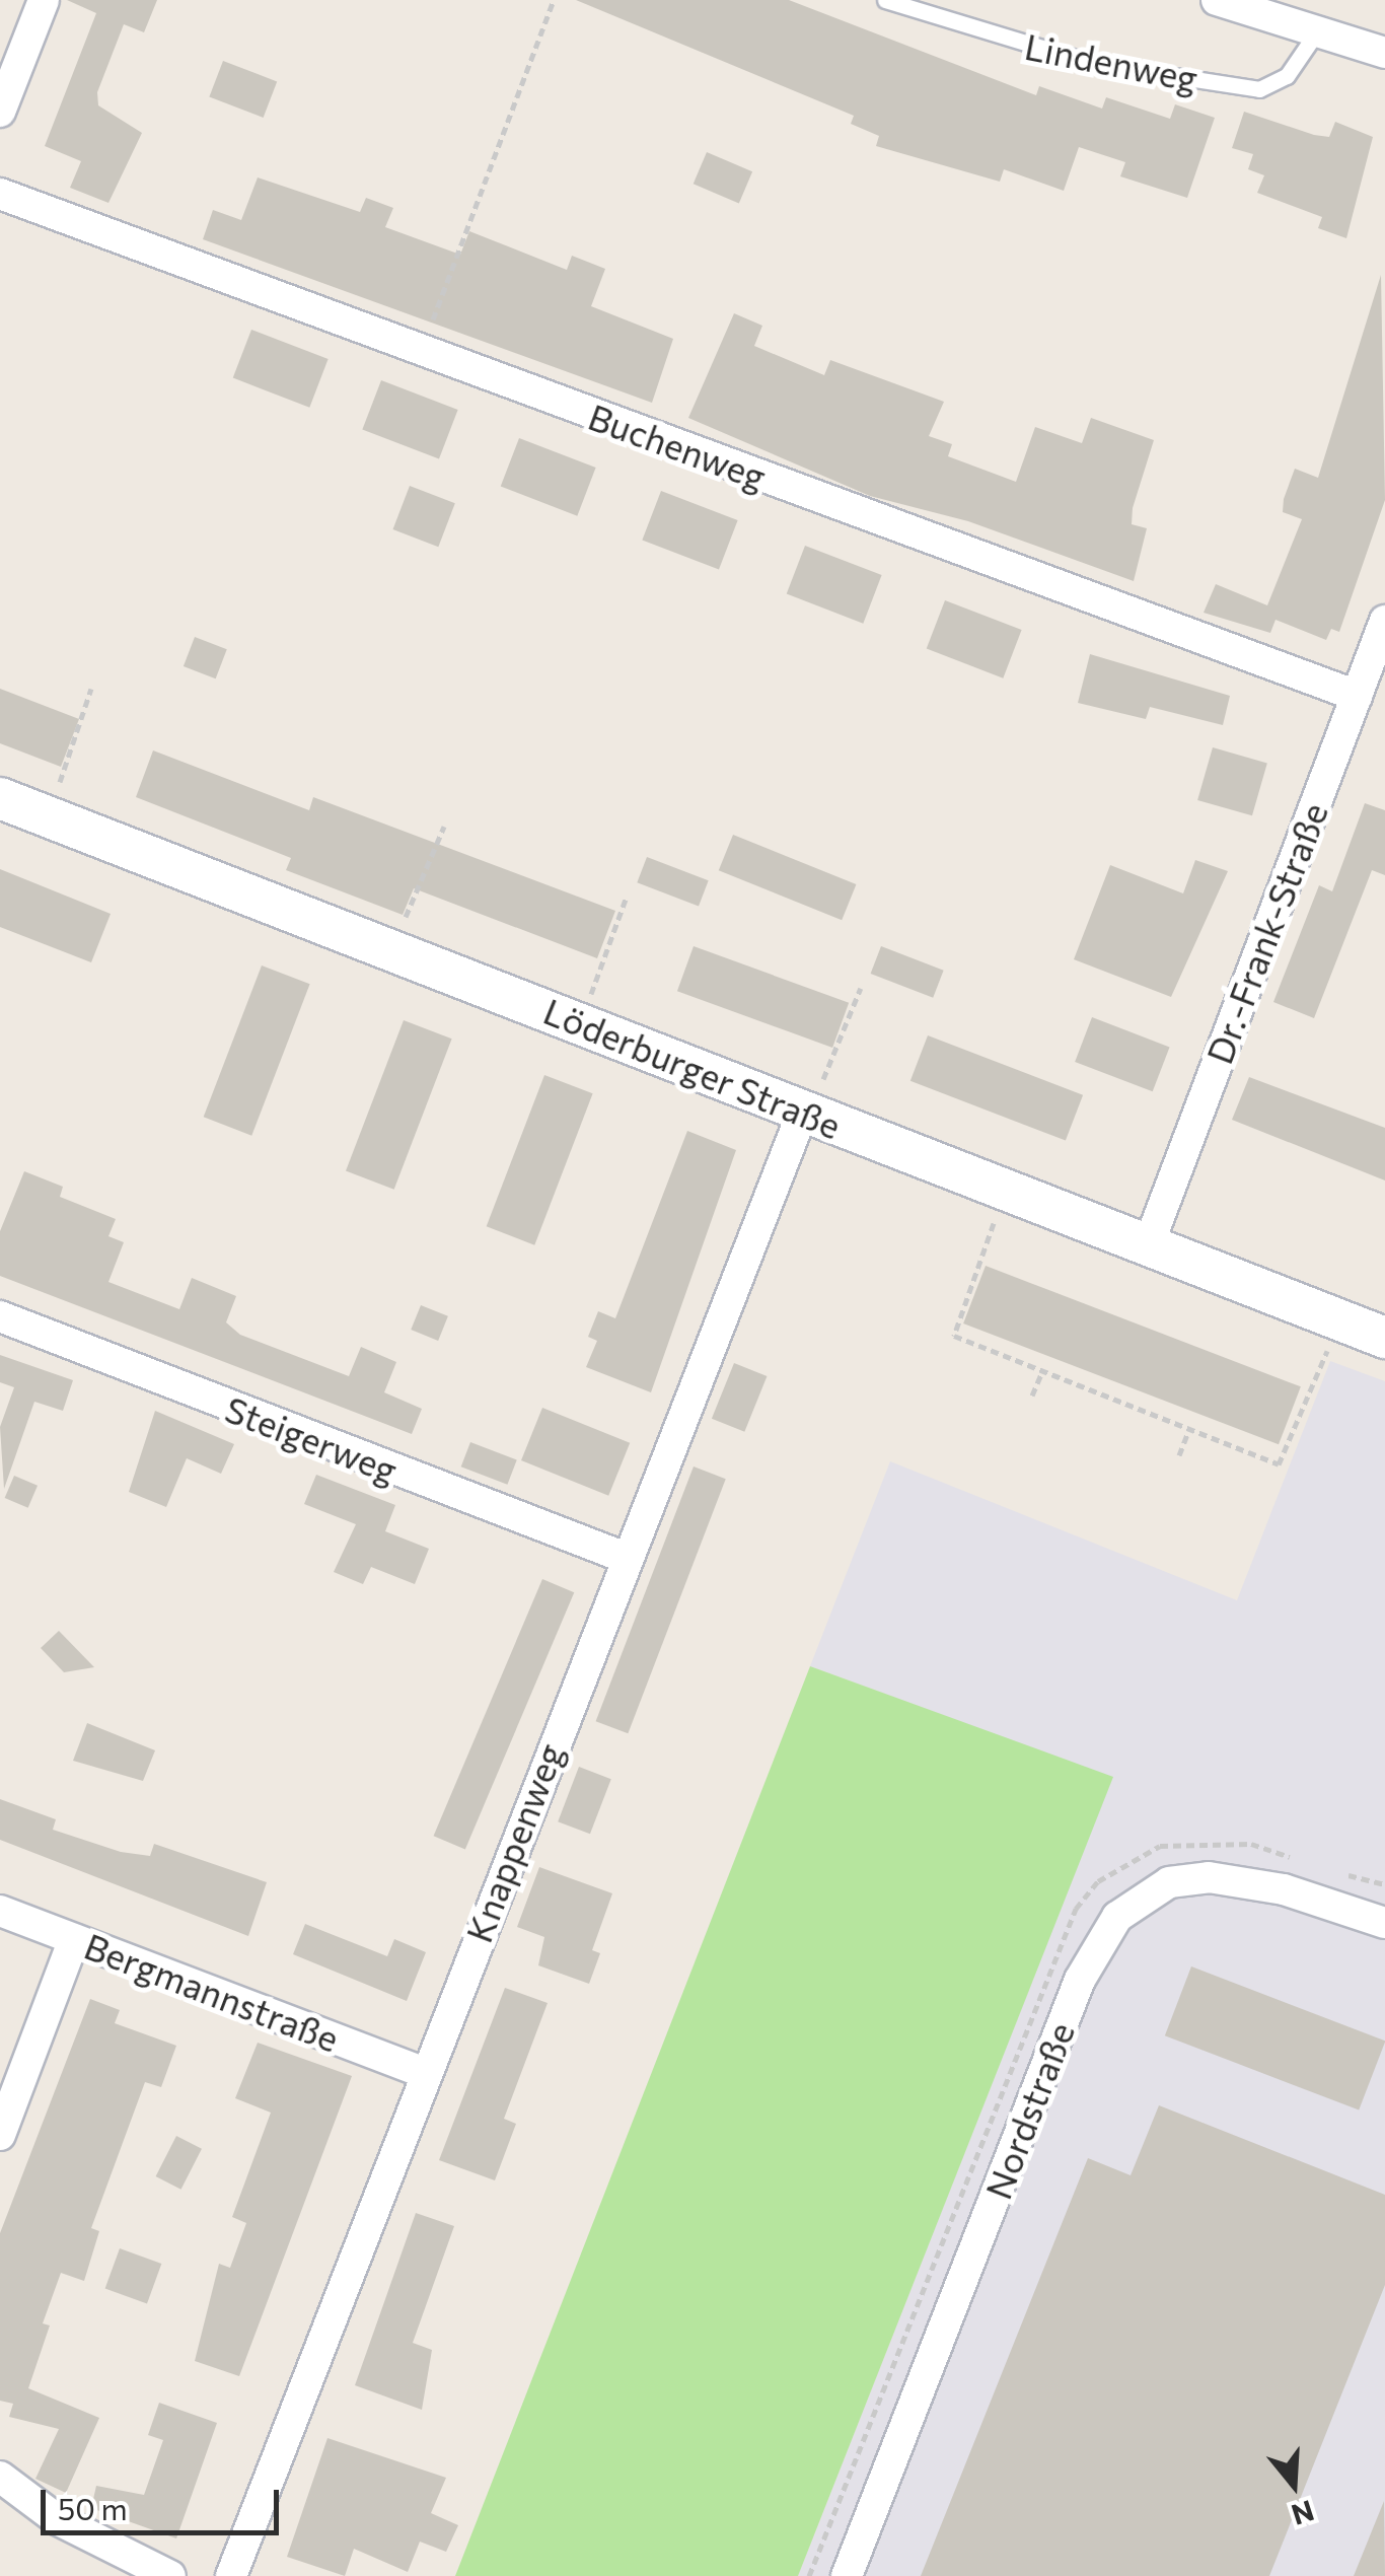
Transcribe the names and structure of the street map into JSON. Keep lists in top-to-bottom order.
{
  "streets": {
    "street": [
      "Buchenweg",
      "Dr.-Frank-Straße",
      "Löderburger Straße",
      "Steigerweg",
      "Knappenweg",
      "Bergmannstraße",
      "Nordstraße"
    ],
    "lane": ["Lindenweg"]
  },
  "crossings": [
    ["Buchenweg", "Dr.-Frank-Straße"],
    ["Dr.-Frank-Straße", "Löderburger Straße"],
    ["Löderburger Straße", "Knappenweg"],
    ["Steigerweg", "Knappenweg"],
    ["Knappenweg", "Bergmannstraße"]
  ],
  "scale_bar": "50 m",
  "north": "bottom"
}
